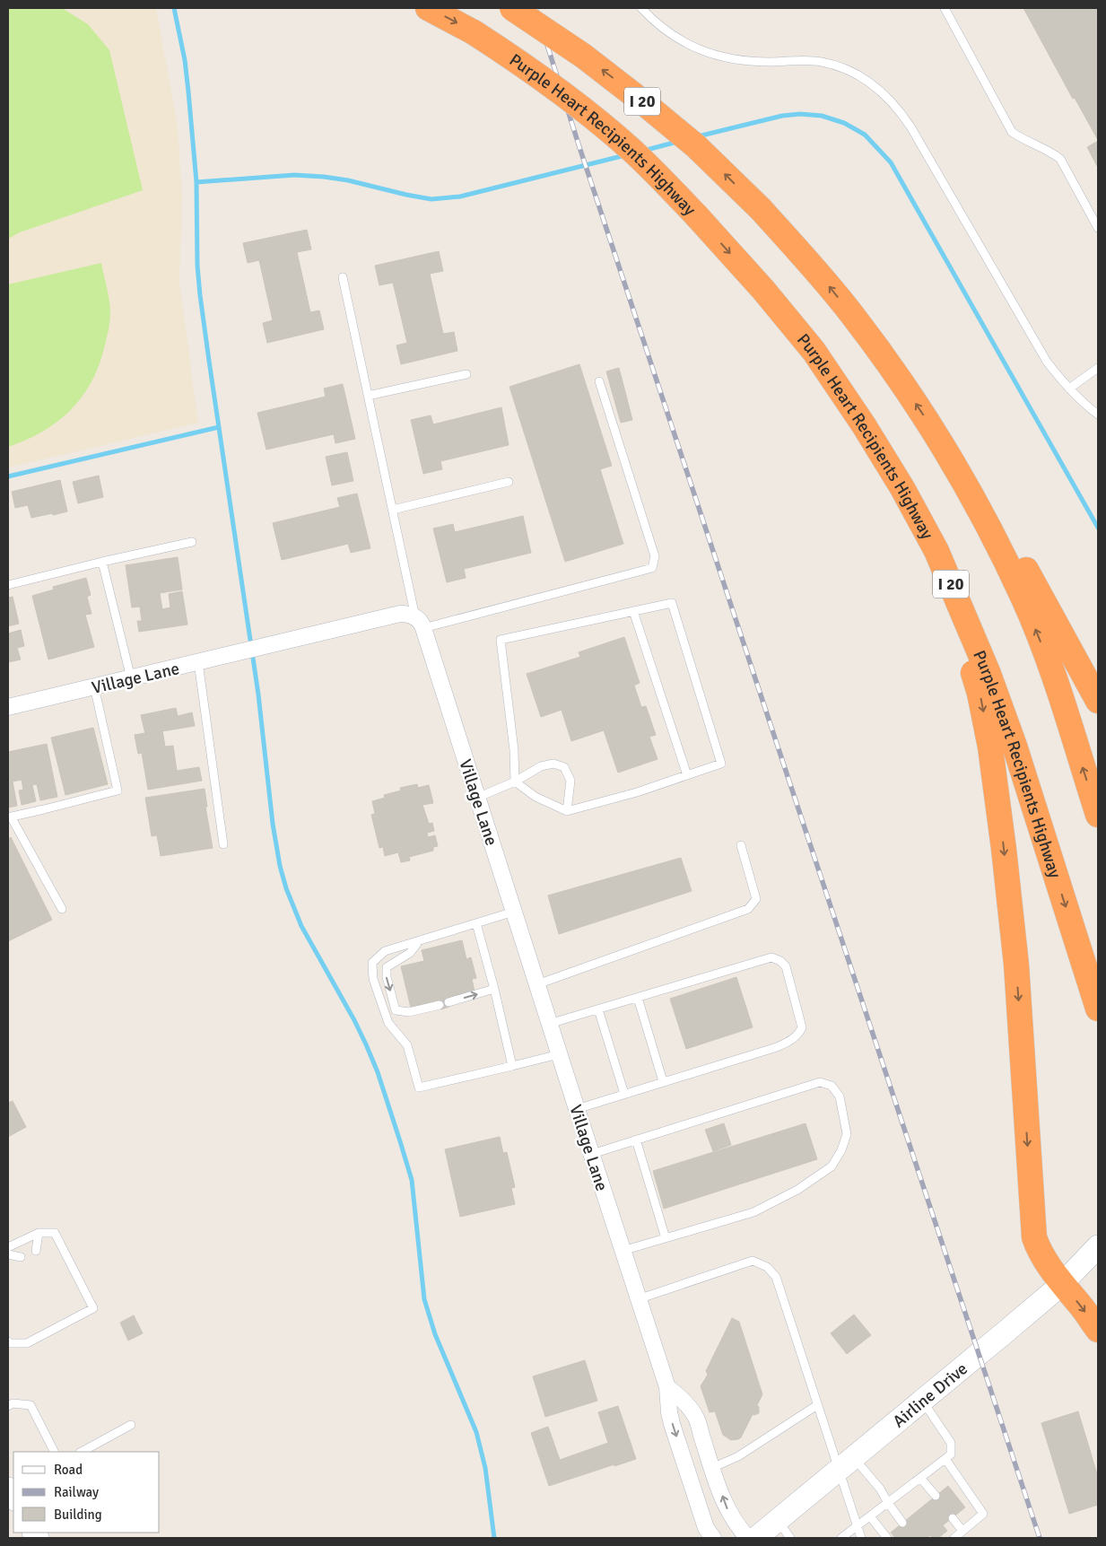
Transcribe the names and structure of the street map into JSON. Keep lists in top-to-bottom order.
{
  "streets": {
    "highway": ["I 20", "Purple Heart Recipients Highway"],
    "main road": ["Airline Drive"],
    "street": ["Village Lane"]
  },
  "legend": ["Road", "Railway", "Building"]
}
